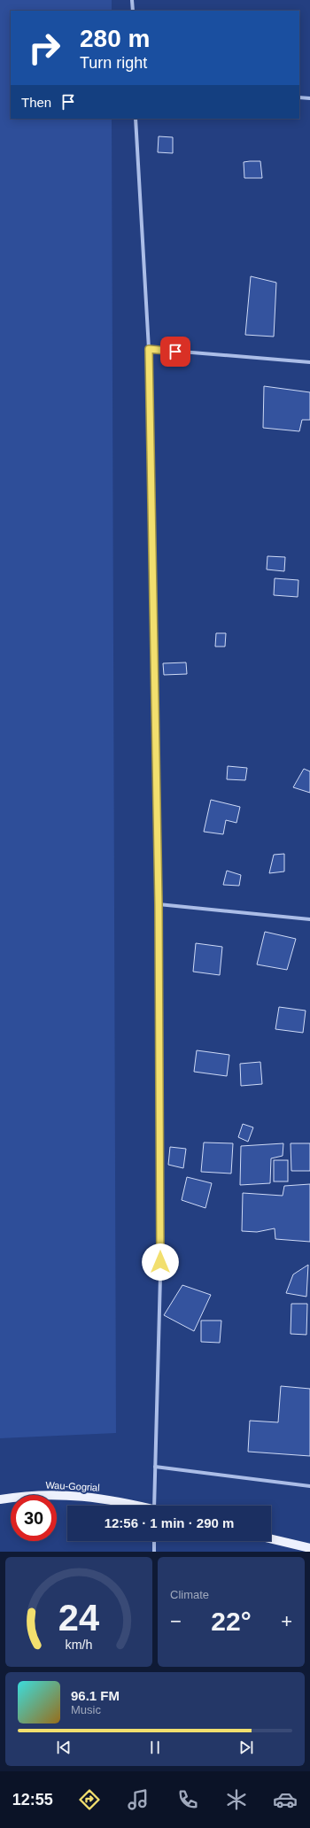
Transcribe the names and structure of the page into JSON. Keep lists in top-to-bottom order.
{
  "streets": {
    "main road": ["Wau-Gogrial"]
  },
  "page": {
    "turn": ["280 m", "Turn right"],
    "then": "Then",
    "limit": "30",
    "trip": "12:56 · 1 min · 290 m",
    "tile": "Climate",
    "heat": ["−", "22°", "+"],
    "song": ["96.1 FM", "Music"],
    "tabs": "12:55",
    "gauge": ["24", "km/h"]
  }
}
